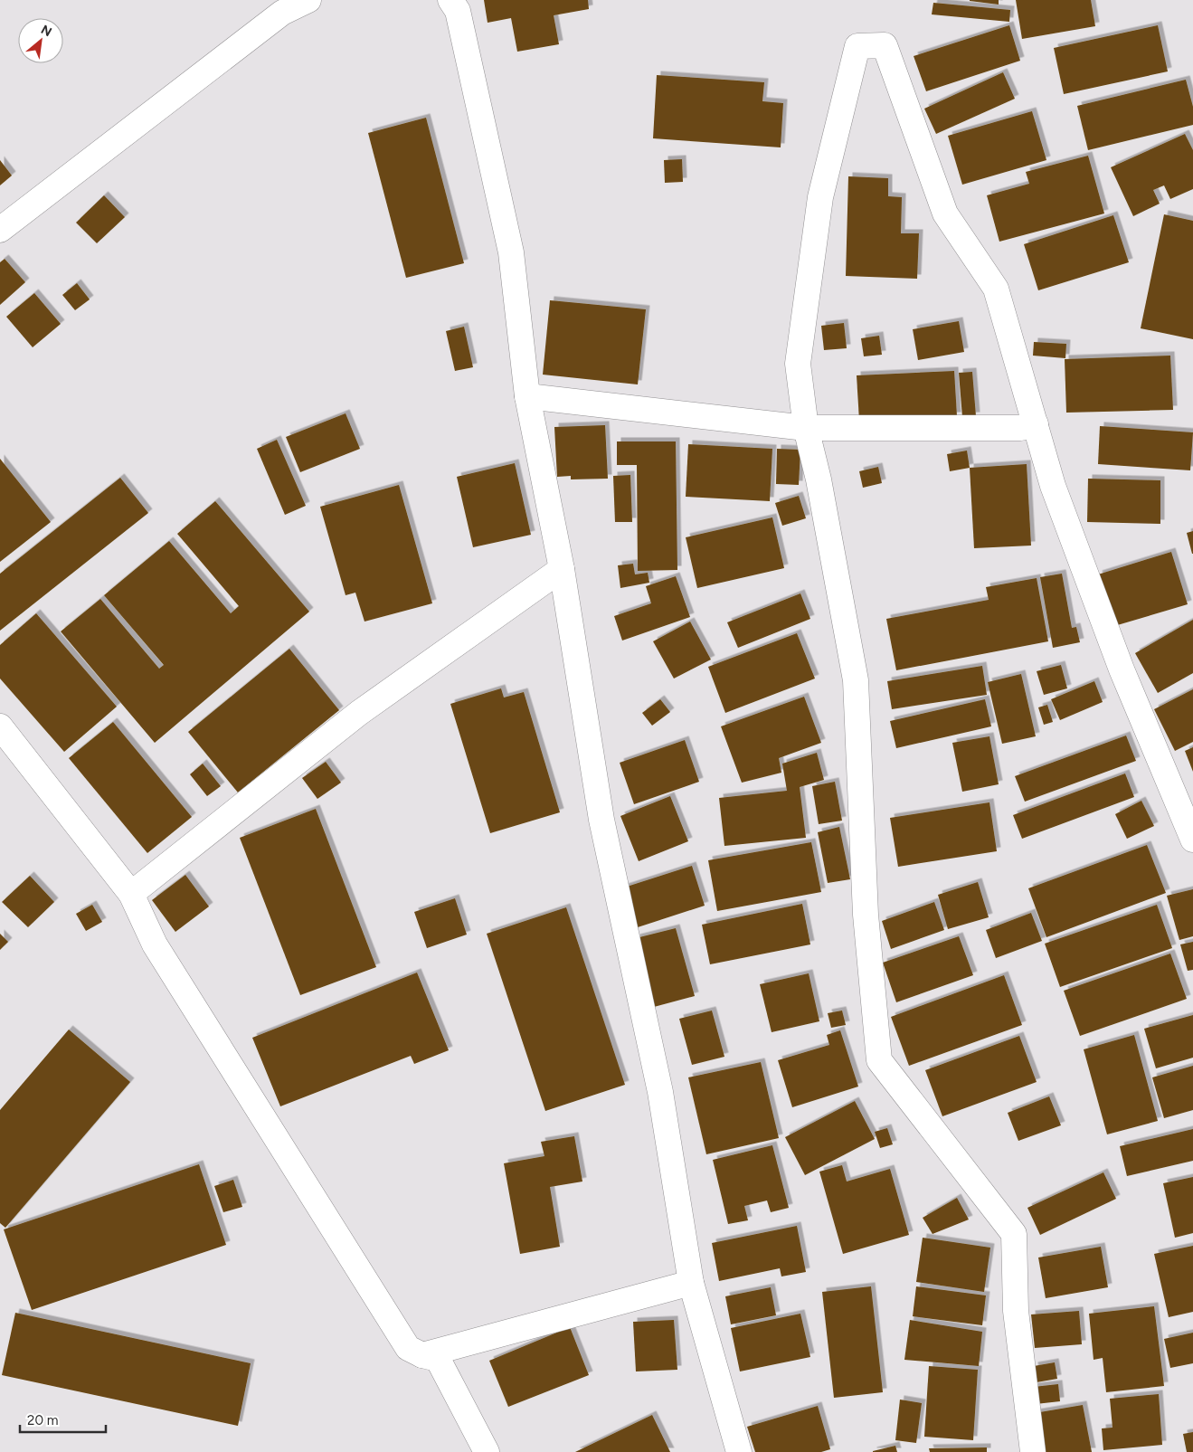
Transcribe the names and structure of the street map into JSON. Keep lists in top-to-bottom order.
{
  "scale_bar": "20 m",
  "north": "top right"
}
